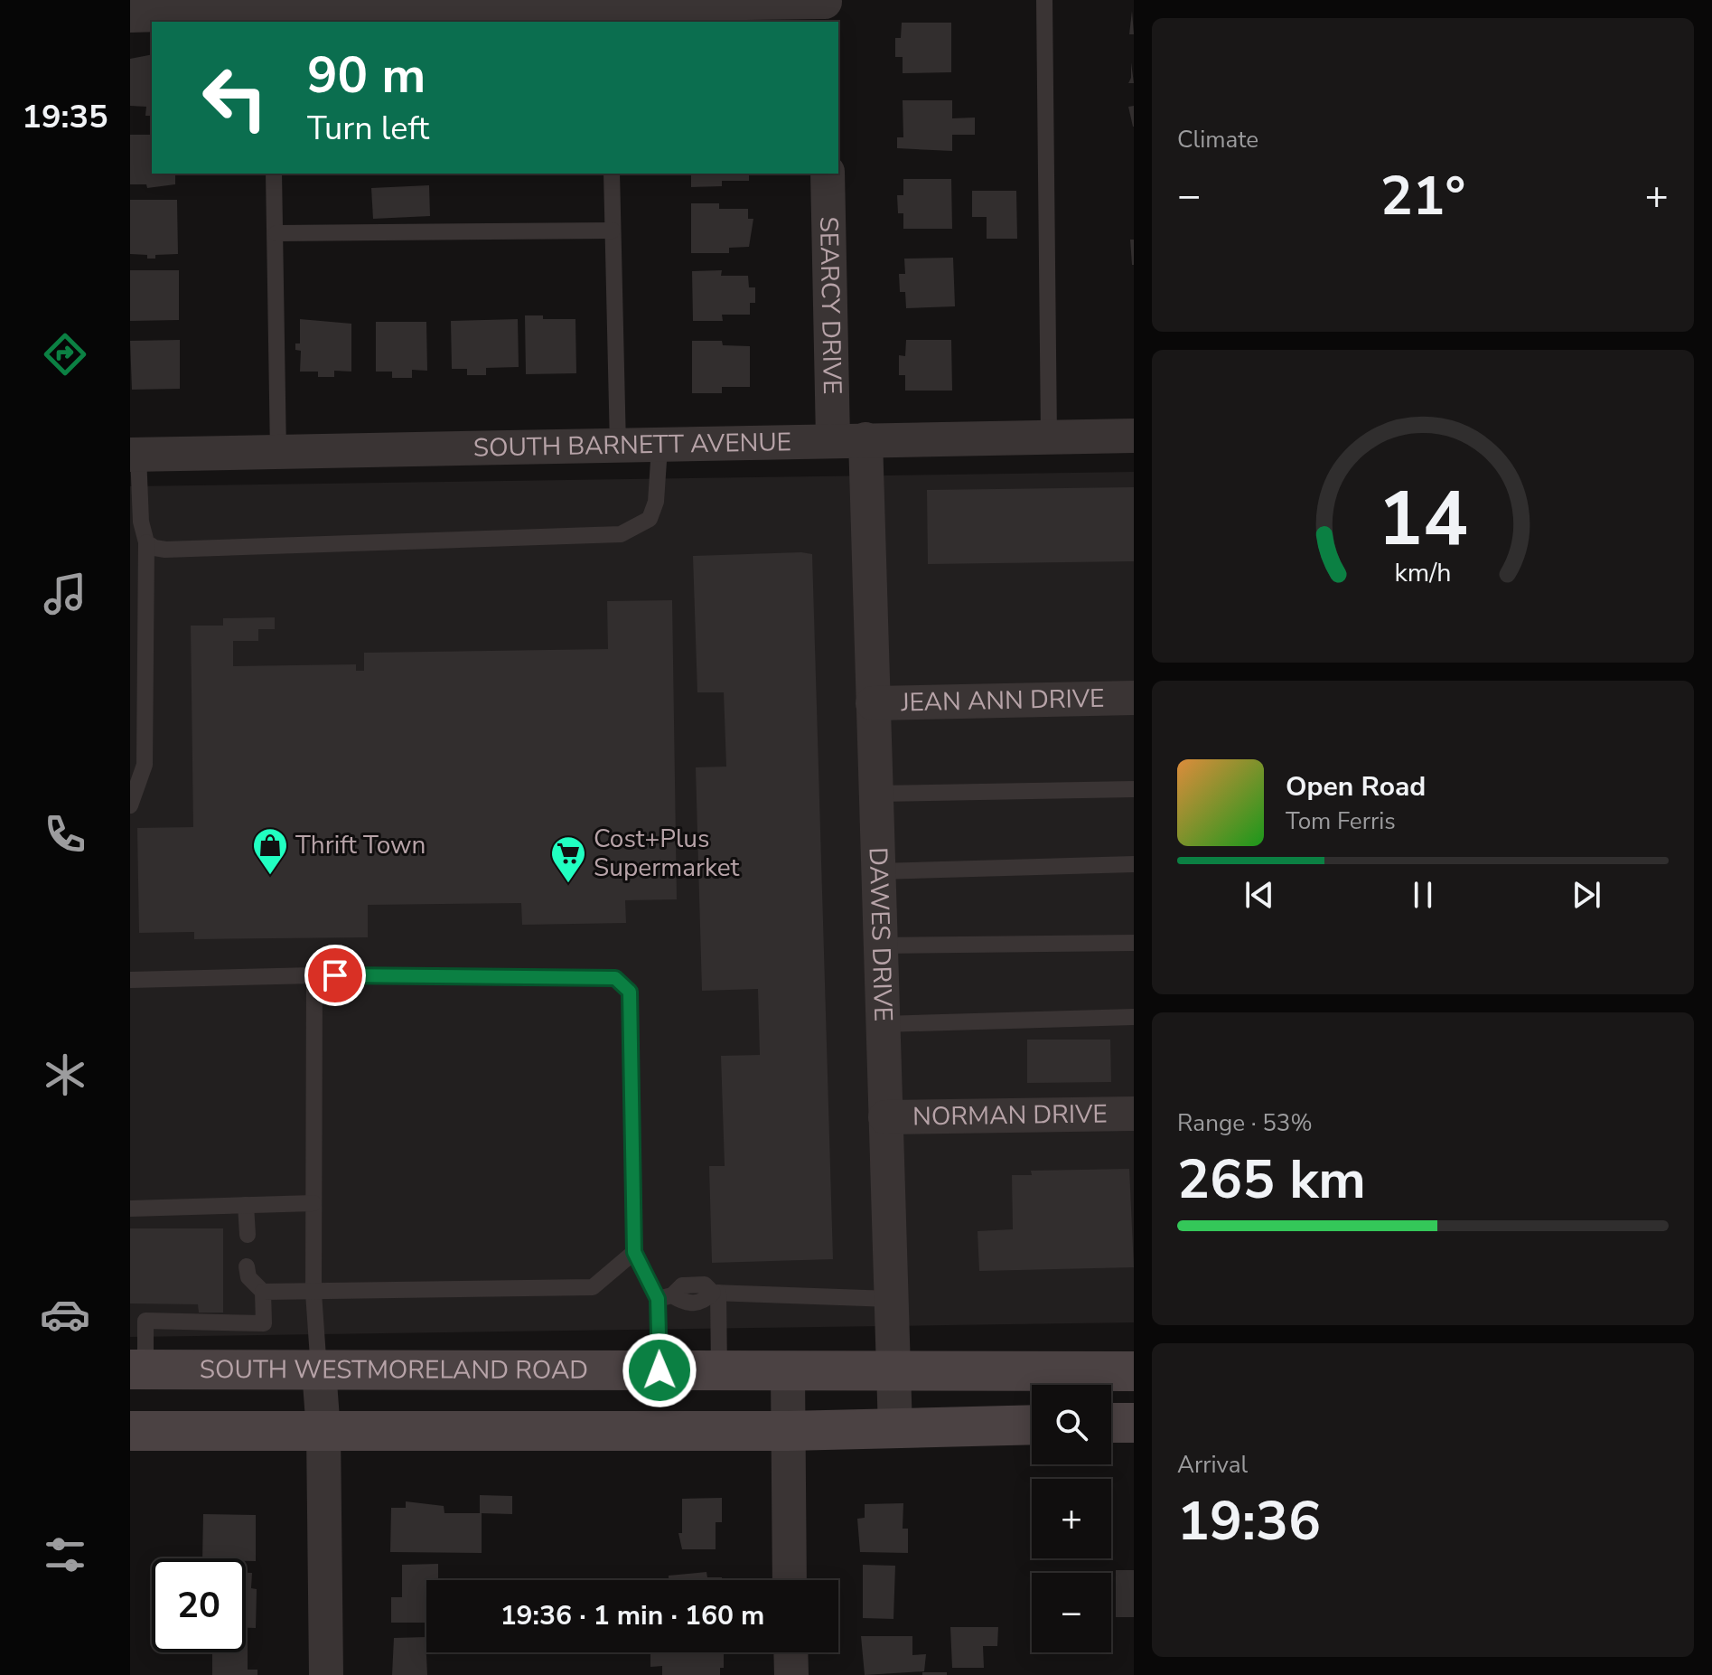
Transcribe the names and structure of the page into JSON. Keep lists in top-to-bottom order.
{
  "streets": {
    "main road": ["SOUTH WESTMORELAND ROAD"],
    "street": [
      "SEARCY DRIVE",
      "SOUTH BARNETT AVENUE",
      "JEAN ANN DRIVE",
      "DAWES DRIVE",
      "NORMAN DRIVE"
    ]
  },
  "crossings": [
    ["SEARCY DRIVE", "SOUTH BARNETT AVENUE"],
    ["SEARCY DRIVE", "DAWES DRIVE"],
    ["SOUTH BARNETT AVENUE", "DAWES DRIVE"],
    ["JEAN ANN DRIVE", "DAWES DRIVE"],
    ["DAWES DRIVE", "NORMAN DRIVE"],
    ["DAWES DRIVE", "SOUTH WESTMORELAND ROAD"]
  ],
  "places": {
    "shop": ["Thrift Town"],
    "supermarket": ["Cost+Plus Supermarket"]
  },
  "page": {
    "tabs": "19:35",
    "tile": [
      "Climate",
      ["Range · 53%", "265 km"],
      ["Arrival", "19:36"]
    ],
    "turn": ["90 m", "Turn left"],
    "heat": ["−", "21°", "+"],
    "song": ["Open Road", "Tom Ferris"],
    "map_buttons": ["+", "−"],
    "limit": "20",
    "trip": "19:36 · 1 min · 160 m",
    "gauge": ["14", "km/h"]
  }
}
